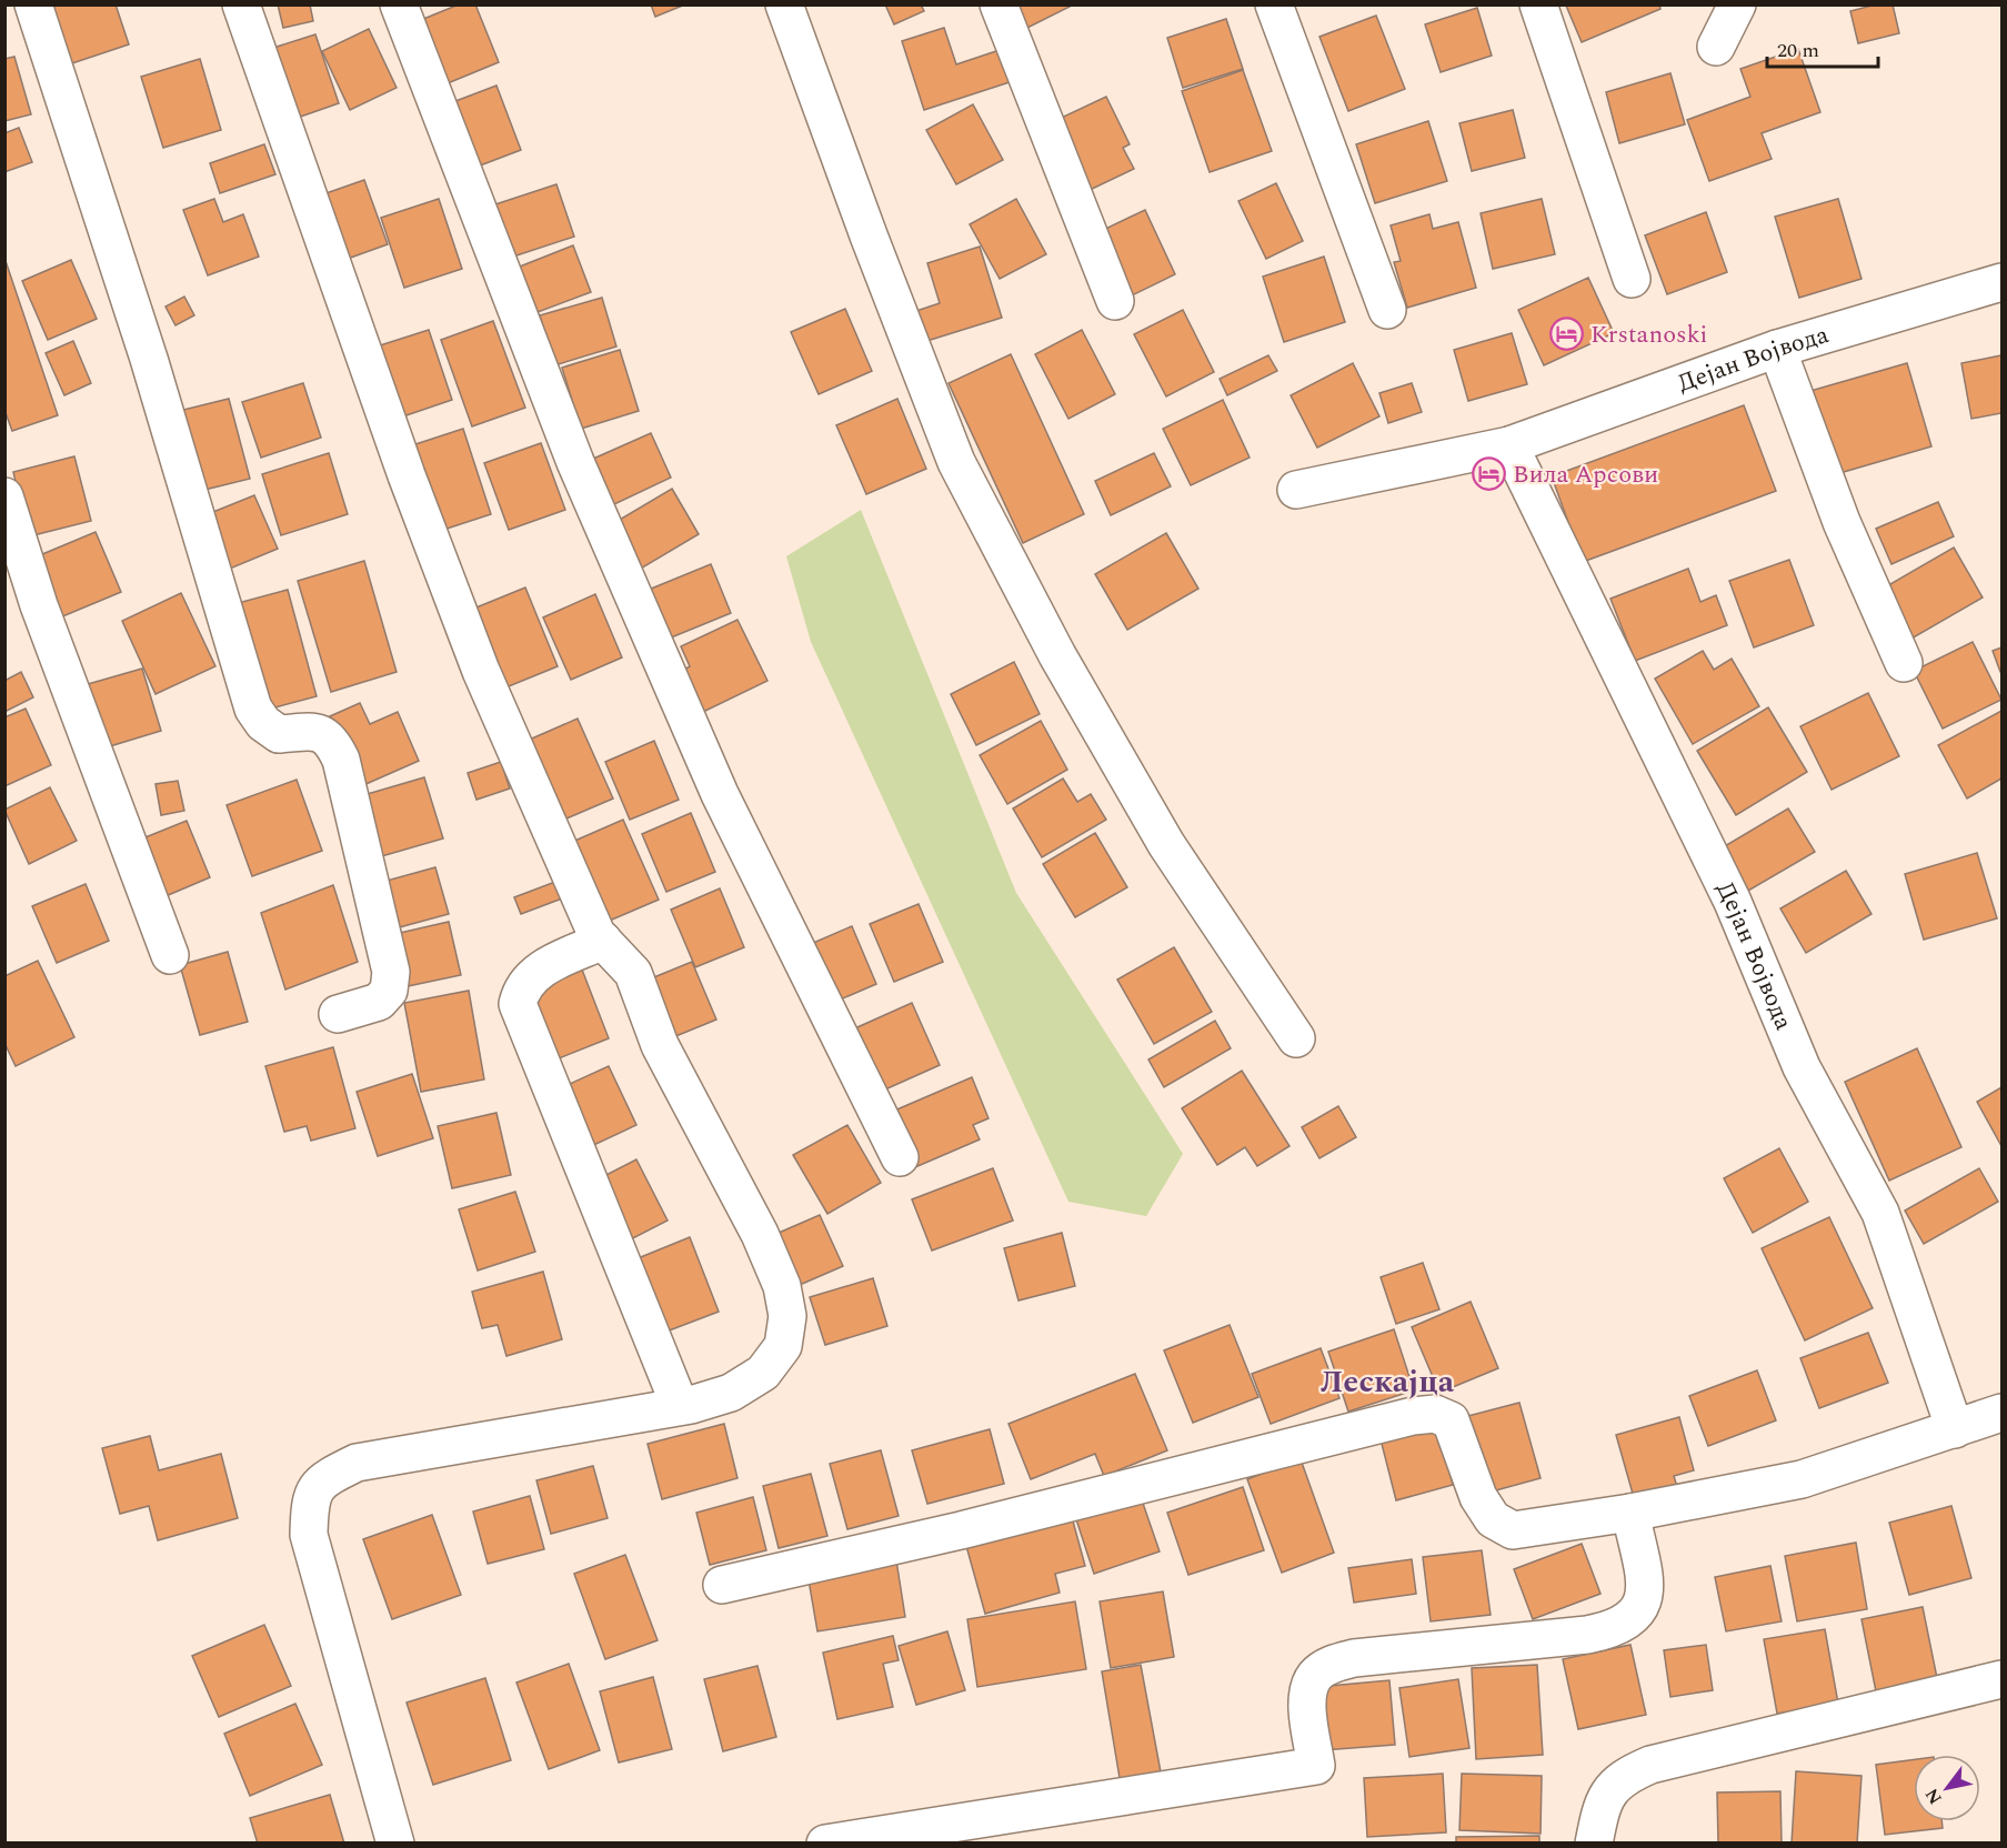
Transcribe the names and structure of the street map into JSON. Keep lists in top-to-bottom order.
{
  "streets": {
    "street": ["Дејан Војвода"]
  },
  "districts": ["Лескајца"],
  "places": {
    "hotel": ["Krstanoski", "Вила Арсови"]
  },
  "scale_bar": "20 m",
  "north": "bottom left"
}
